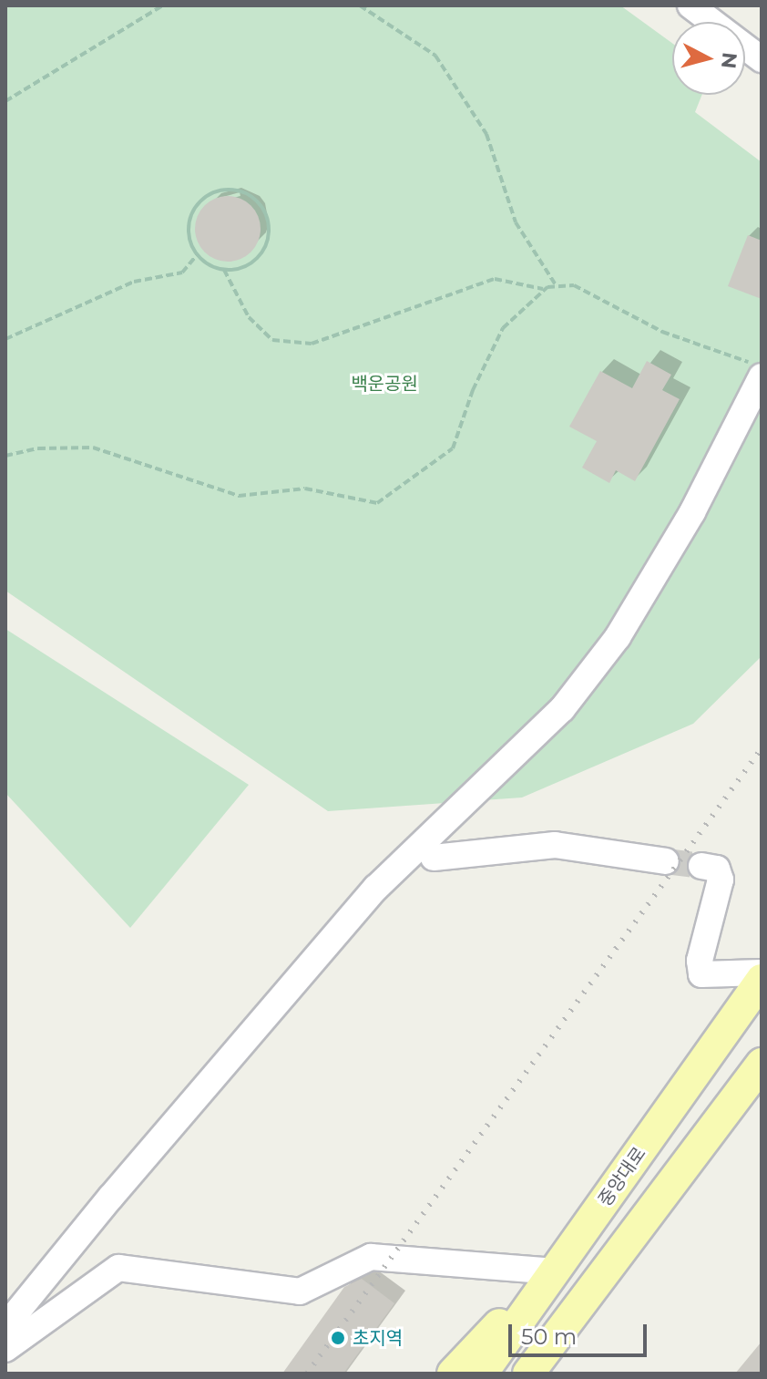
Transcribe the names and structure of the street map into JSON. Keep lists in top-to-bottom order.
{
  "streets": {
    "main road": ["중앙대로"]
  },
  "parks": ["백운공원"],
  "places": ["초지역"],
  "scale_bar": "50 m",
  "north": "right"
}
